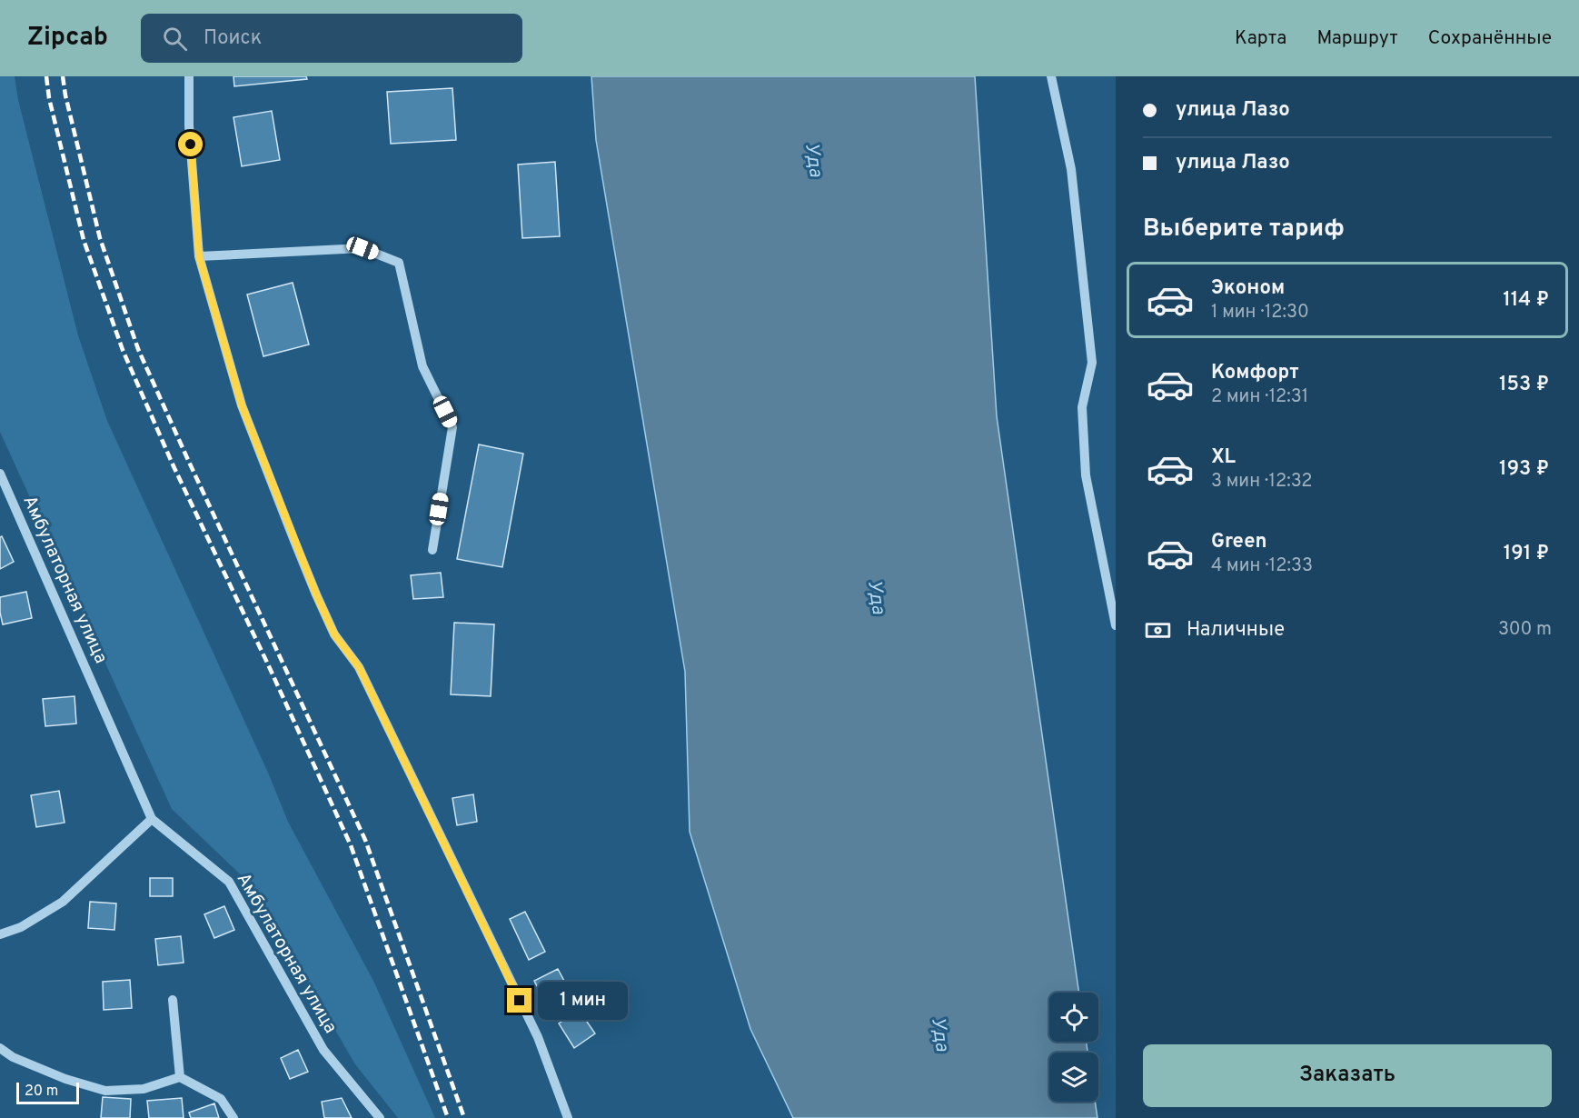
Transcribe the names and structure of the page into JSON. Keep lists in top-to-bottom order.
{
  "streets": {
    "street": ["Амбулаторная улица"]
  },
  "water": ["Уда"],
  "scale_bar": "20 m",
  "page": {
    "header": "Zipcab",
    "search": "Поиск",
    "nav": ["Карта", "Маршрут", "Сохранённые"],
    "banner": ["улица Лазо", "улица Лазо"],
    "heading": "Выберите тариф",
    "list": [
      {
        "name": "Эконом",
        "note": "1 мин · 12:30",
        "value": "114 ₽"
      },
      {
        "name": "Комфорт",
        "note": "2 мин · 12:31",
        "value": "153 ₽"
      },
      {
        "name": "XL",
        "note": "3 мин · 12:32",
        "value": "193 ₽"
      },
      {
        "name": "Green",
        "note": "4 мин · 12:33",
        "value": "191 ₽"
      }
    ],
    "pay": ["Наличные", "300 m"],
    "bubble": "1 мин",
    "buttons": "Заказать",
    "scale": "20 m"
  }
}
